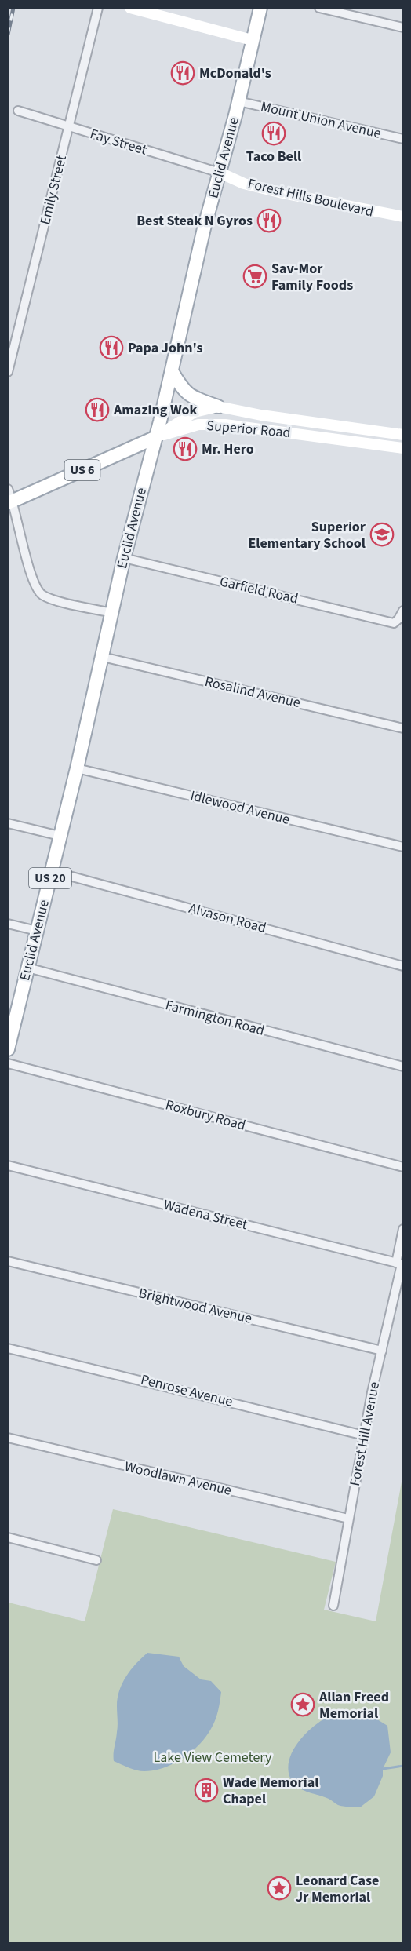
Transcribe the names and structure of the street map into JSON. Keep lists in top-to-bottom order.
{
  "streets": {
    "main road": [
      "Euclid Avenue",
      "Forest Hills Boulevard",
      "Superior Road",
      "US 6",
      "US 20"
    ],
    "street": [
      "Mount Union Avenue",
      "Fay Street",
      "Emily Street",
      "Garfield Road",
      "Rosalind Avenue",
      "Idlewood Avenue",
      "Alvason Road",
      "Farmington Road",
      "Roxbury Road",
      "Wadena Street",
      "Brightwood Avenue",
      "Penrose Avenue",
      "Forest Hill Avenue",
      "Woodlawn Avenue"
    ]
  },
  "crossings": [
    ["Mount Union Avenue", "Euclid Avenue"],
    ["Fay Street", "Euclid Avenue"],
    ["Fay Street", "Emily Street"],
    ["Fay Street", "Forest Hills Boulevard"],
    ["Euclid Avenue", "Forest Hills Boulevard"],
    ["Euclid Avenue", "Superior Road"],
    ["Euclid Avenue", "US 6"],
    ["Euclid Avenue", "Garfield Road"],
    ["Euclid Avenue", "Rosalind Avenue"],
    ["Euclid Avenue", "Idlewood Avenue"],
    ["Euclid Avenue", "Alvason Road"],
    ["Euclid Avenue", "Farmington Road"],
    ["Superior Road", "US 6"],
    ["Wadena Street", "Forest Hill Avenue"],
    ["Brightwood Avenue", "Forest Hill Avenue"],
    ["Penrose Avenue", "Forest Hill Avenue"],
    ["Forest Hill Avenue", "Woodlawn Avenue"]
  ],
  "parks": ["Lake View Cemetery"],
  "places": {
    "restaurant": [
      "McDonald's",
      "Taco Bell",
      "Best Steak N Gyros",
      "Papa John's",
      "Amazing Wok",
      "Mr. Hero"
    ],
    "supermarket": ["Sav-Mor Family Foods"],
    "school or university": ["Superior Elementary School"],
    "place": ["Allan Freed Memorial", "Leonard Case Jr Memorial"],
    "building": ["Wade Memorial Chapel"]
  }
}
